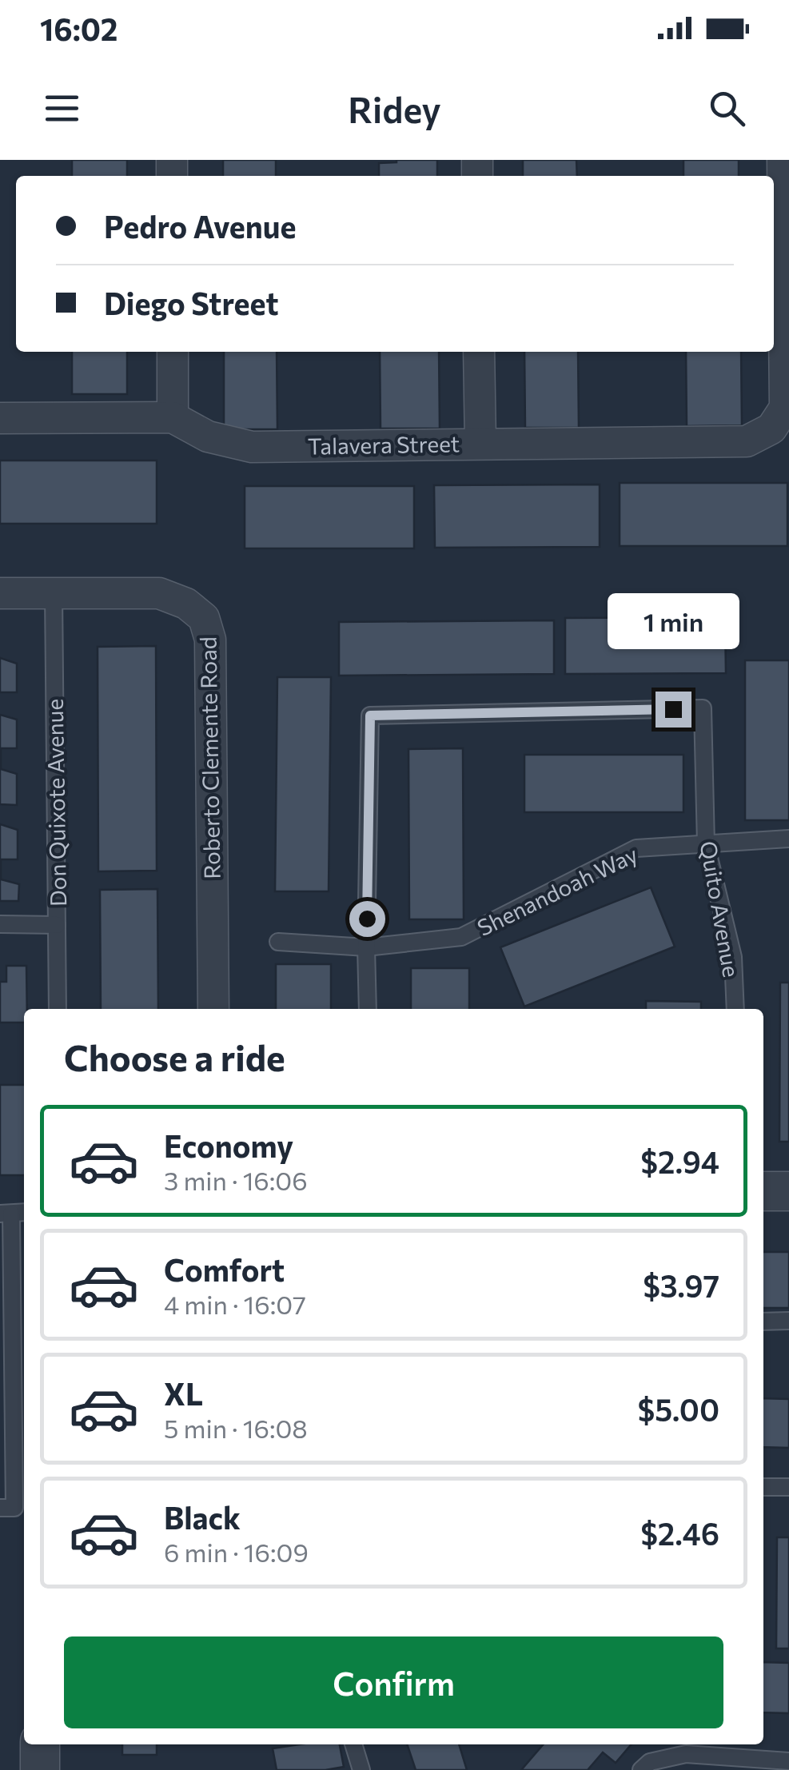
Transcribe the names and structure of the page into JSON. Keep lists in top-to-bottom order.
{
  "streets": {
    "street": ["Talavera Street", "Roberto Clemente Road"],
    "lane": ["Don Quixote Avenue", "Shenandoah Way", "Quito Avenue"]
  },
  "crossings": [
    ["Roberto Clemente Road", "Don Quixote Avenue"],
    ["Shenandoah Way", "Quito Avenue"]
  ],
  "page": {
    "status": "16:02",
    "header": "Ridey",
    "banner": ["Pedro Avenue", "Diego Street"],
    "bubble": "1 min",
    "heading": "Choose a ride",
    "list": [
      {
        "name": "Economy",
        "note": "3 min · 16:06",
        "value": "$2.94"
      },
      {
        "name": "Comfort",
        "note": "4 min · 16:07",
        "value": "$3.97"
      },
      {
        "name": "XL",
        "note": "5 min · 16:08",
        "value": "$5.00"
      },
      {
        "name": "Black",
        "note": "6 min · 16:09",
        "value": "$2.46"
      }
    ],
    "buttons": "Confirm"
  }
}
